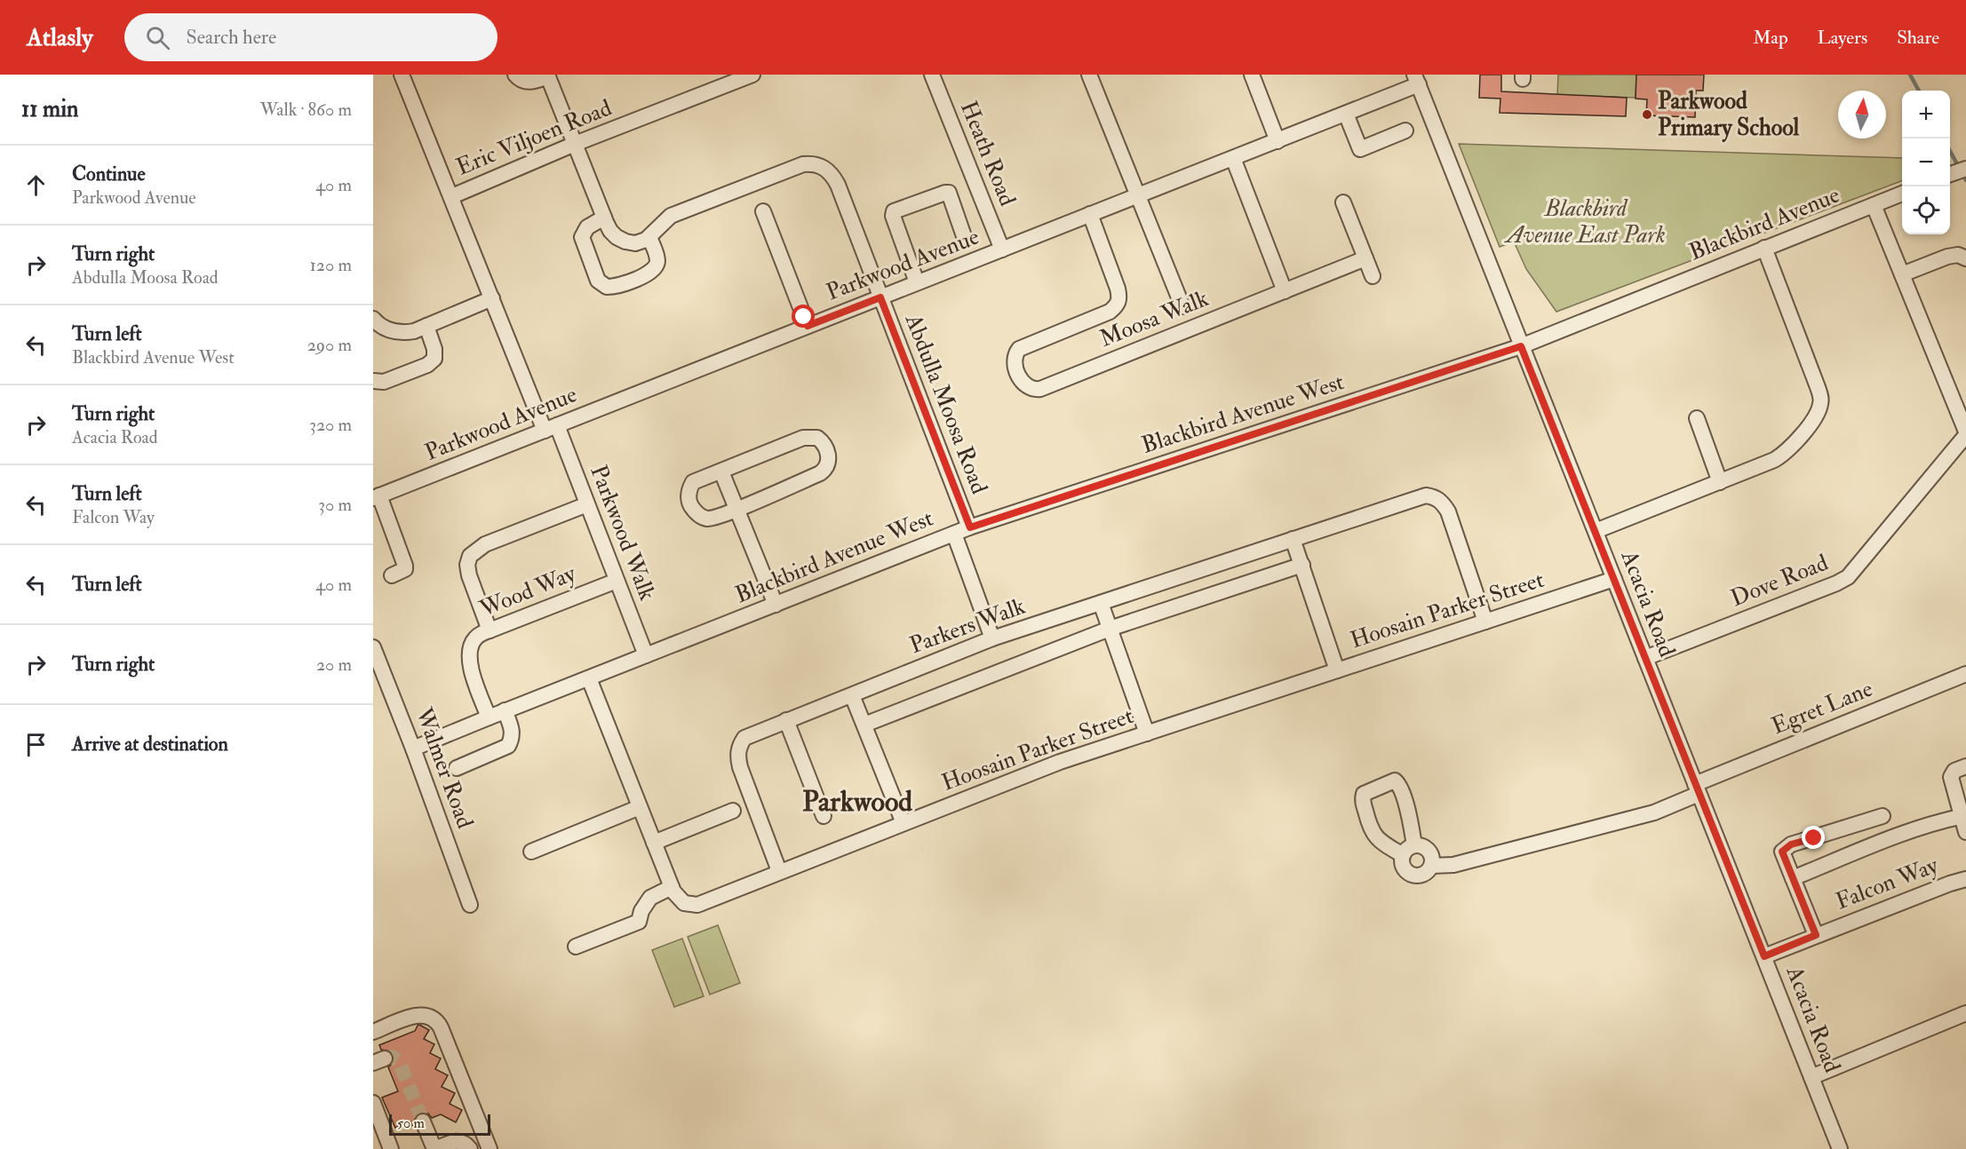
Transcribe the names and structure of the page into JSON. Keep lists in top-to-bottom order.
{
  "streets": {
    "street": [
      "Eric Viljoen Road",
      "Heath Road",
      "Blackbird Avenue",
      "Parkwood Avenue",
      "Moosa Walk",
      "Abdulla Moosa Road",
      "Blackbird Avenue West",
      "Parkwood Walk",
      "Dove Road",
      "Wood Way",
      "Acacia Road",
      "Hoosain Parker Street",
      "Parkers Walk",
      "Egret Lane",
      "Walmer Road",
      "Falcon Way"
    ]
  },
  "crossings": [
    ["Eric Viljoen Road", "Parkwood Avenue"],
    ["Eric Viljoen Road", "Parkwood Walk"],
    ["Heath Road", "Parkwood Avenue"],
    ["Blackbird Avenue", "Blackbird Avenue West"],
    ["Blackbird Avenue", "Dove Road"],
    ["Blackbird Avenue", "Acacia Road"],
    ["Parkwood Avenue", "Moosa Walk"],
    ["Parkwood Avenue", "Abdulla Moosa Road"],
    ["Parkwood Avenue", "Parkwood Walk"],
    ["Parkwood Avenue", "Acacia Road"],
    ["Abdulla Moosa Road", "Blackbird Avenue West"],
    ["Blackbird Avenue West", "Parkwood Walk"],
    ["Blackbird Avenue West", "Wood Way"],
    ["Blackbird Avenue West", "Acacia Road"],
    ["Blackbird Avenue West", "Hoosain Parker Street"],
    ["Blackbird Avenue West", "Walmer Road"],
    ["Parkwood Walk", "Wood Way"],
    ["Dove Road", "Acacia Road"],
    ["Acacia Road", "Hoosain Parker Street"],
    ["Acacia Road", "Egret Lane"],
    ["Acacia Road", "Falcon Way"],
    ["Hoosain Parker Street", "Parkers Walk"]
  ],
  "districts": ["Parkwood"],
  "parks": ["Blackbird Avenue East Park"],
  "places": ["Parkwood Primary School"],
  "scale_bar": "50 m",
  "north": "top",
  "page": {
    "header": "Atlasly",
    "search": "Search here",
    "nav": ["Map", "Layers", "Share"],
    "heading": ["11 min", "Walk · 860 m"],
    "map_buttons": ["+", "−"],
    "list": [
      ["Continue", "Parkwood Avenue", "40 m"],
      ["Turn right", "Abdulla Moosa Road", "120 m"],
      ["Turn left", "Blackbird Avenue West", "290 m"],
      ["Turn right", "Acacia Road", "320 m"],
      ["Turn left", "Falcon Way", "30 m"],
      ["Turn left", "40 m"],
      ["Turn right", "20 m"],
      "Arrive at destination"
    ],
    "scale": "50 m"
  }
}
